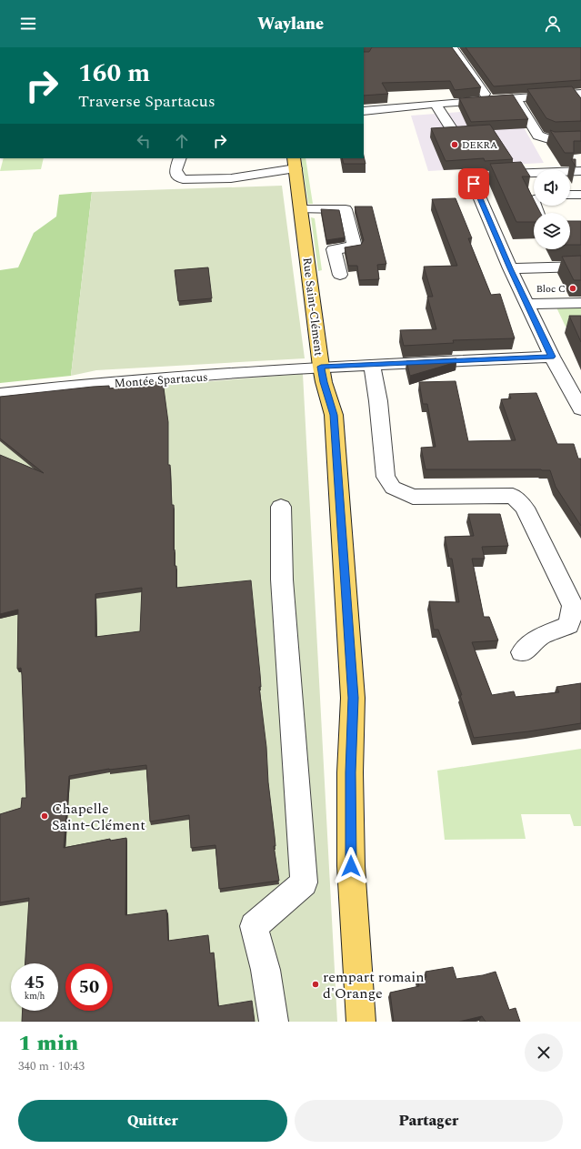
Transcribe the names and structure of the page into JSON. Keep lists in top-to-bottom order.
{
  "streets": {
    "main road": ["Rue Saint-Clément"],
    "street": ["Montée Spartacus"]
  },
  "crossings": [
    ["Rue Saint-Clément", "Montée Spartacus"]
  ],
  "places": [
    "DEKRA",
    "Bloc C",
    "Chapelle Saint-Clément",
    "rempart romain d'Orange"
  ],
  "page": {
    "header": "Waylane",
    "turn": ["160 m", "Traverse Spartacus"],
    "speed": "45 km/h",
    "limit": "50",
    "heading": ["1 min", "340 m · 10:43"],
    "buttons": ["Quitter", "Partager"]
  }
}
